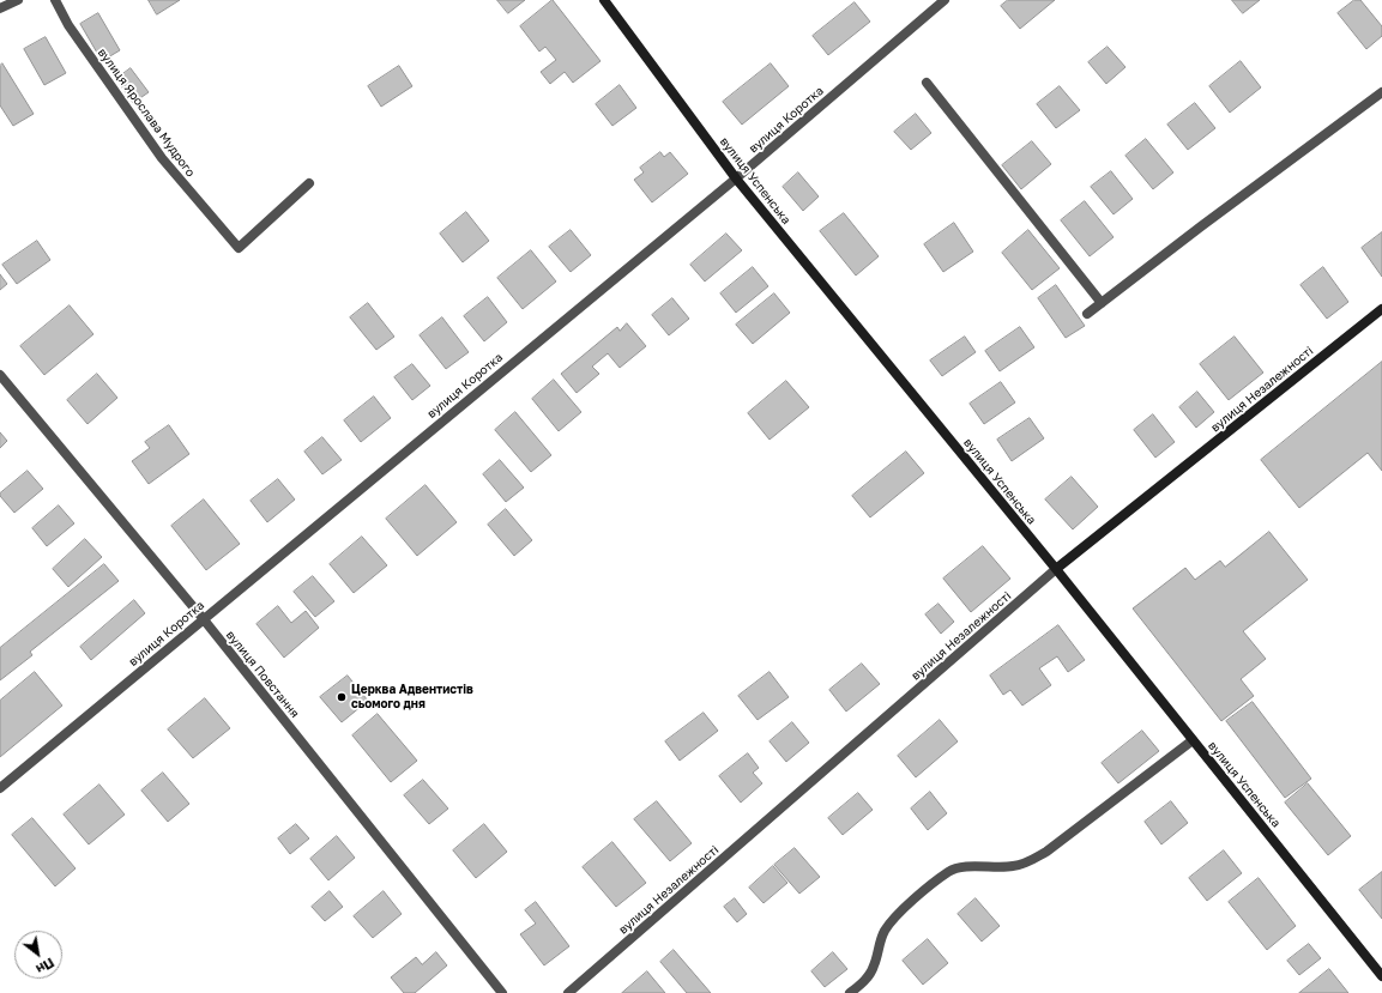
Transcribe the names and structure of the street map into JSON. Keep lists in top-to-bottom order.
{
  "streets": {
    "street": [
      "вулиця Ярослава Мудрого",
      "вулиця Коротка",
      "вулиця Успенська",
      "вулиця Незалежності",
      "вулиця Повстання"
    ]
  },
  "crossings": [
    ["вулиця Коротка", "вулиця Успенська"],
    ["вулиця Коротка", "вулиця Повстання"],
    ["вулиця Успенська", "вулиця Незалежності"]
  ],
  "places": ["Церква Адвентистів сьомого дня"],
  "north": "bottom right"
}
